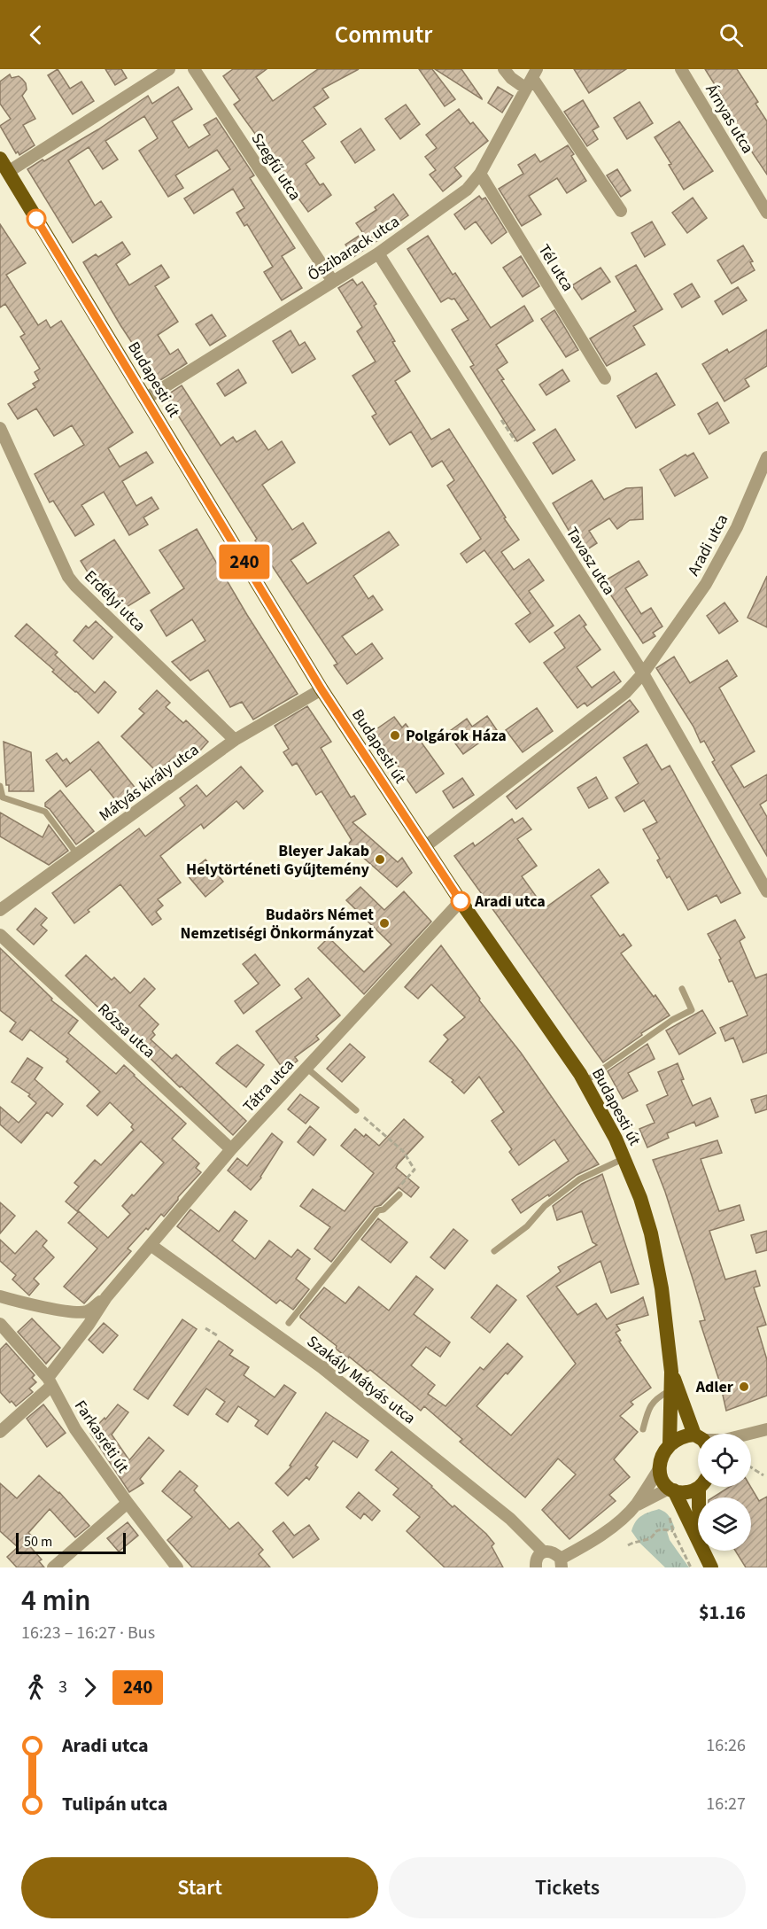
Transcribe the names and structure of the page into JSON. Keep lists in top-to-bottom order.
{
  "streets": {
    "main road": ["Budapesti út"],
    "street": [
      "Árnyas utca",
      "Szegfű utca",
      "Őszibarack utca",
      "Tél utca",
      "Aradi utca",
      "Tavasz utca",
      "Erdélyi utca",
      "Mátyás király utca",
      "Rózsa utca",
      "Tátra utca",
      "Szakály Mátyás utca",
      "Farkasréti út"
    ]
  },
  "crossings": [
    ["Szegfű utca", "Őszibarack utca"],
    ["Őszibarack utca", "Tél utca"],
    ["Őszibarack utca", "Budapesti út"],
    ["Őszibarack utca", "Tavasz utca"],
    ["Budapesti út", "Aradi utca"],
    ["Budapesti út", "Mátyás király utca"],
    ["Budapesti út", "Tátra utca"],
    ["Aradi utca", "Tavasz utca"],
    ["Erdélyi utca", "Mátyás király utca"],
    ["Rózsa utca", "Tátra utca"],
    ["Tátra utca", "Szakály Mátyás utca"],
    ["Tátra utca", "Farkasréti út"]
  ],
  "places": [
    "Polgárok Háza",
    "Bleyer Jakab Helytörténeti Gyűjtemény",
    "Aradi utca",
    "Budaörs Német Nemzetiségi Önkormányzat",
    "Adler"
  ],
  "lines": ["bus line 240"],
  "scale_bar": "50 m",
  "page": {
    "header": "Commutr",
    "on_map": "240",
    "scale": "50 m",
    "heading": ["4 min", "16:23 – 16:27 · Bus", "$1.16"],
    "legs": ["3", "240"],
    "list": [
      {
        "name": "Aradi utca",
        "value": "16:26"
      },
      {
        "name": "Tulipán utca",
        "value": "16:27"
      }
    ],
    "buttons": ["Start", "Tickets"]
  }
}
